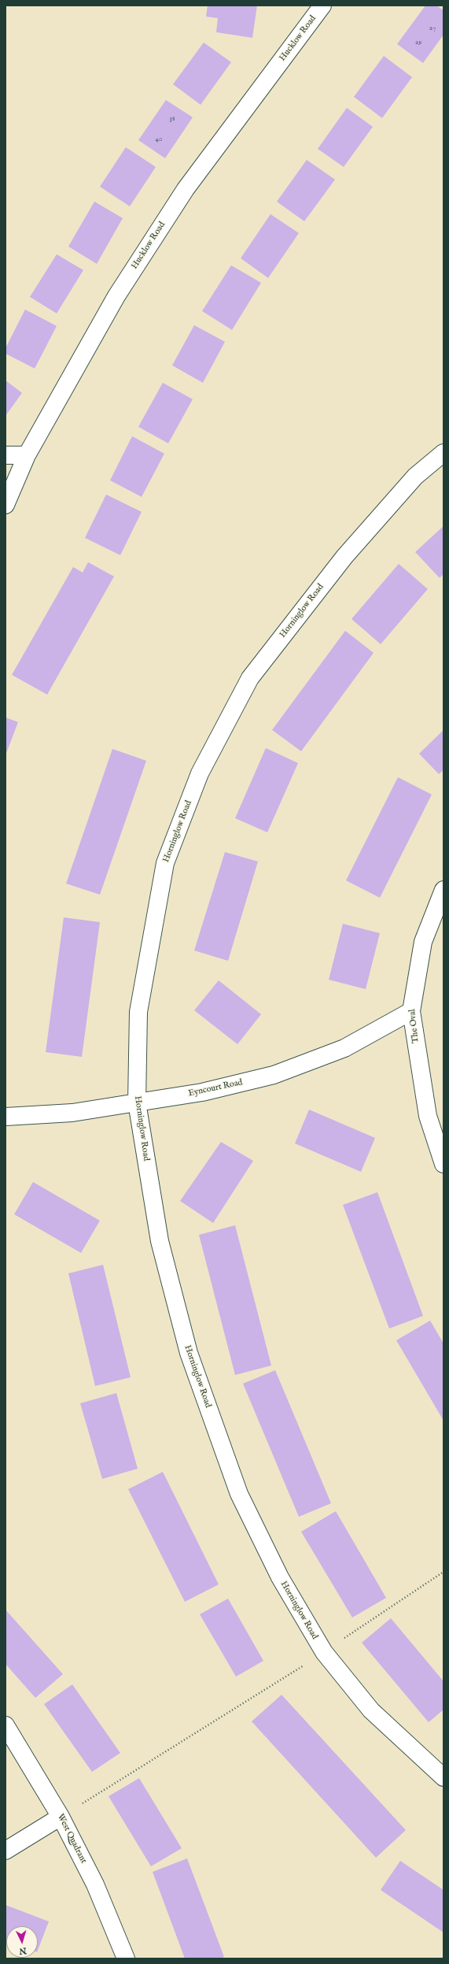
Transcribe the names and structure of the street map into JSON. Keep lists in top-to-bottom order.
{
  "streets": {
    "street": [
      "Hucklow Road",
      "Horninglow Road",
      "The Oval",
      "Eyncourt Road",
      "West Quadrant"
    ]
  },
  "crossings": [
    ["Horninglow Road", "Eyncourt Road"],
    ["The Oval", "Eyncourt Road"]
  ],
  "house_numbers": [
    "27",
    "29",
    "38",
    "40"
  ],
  "north": "bottom"
}
